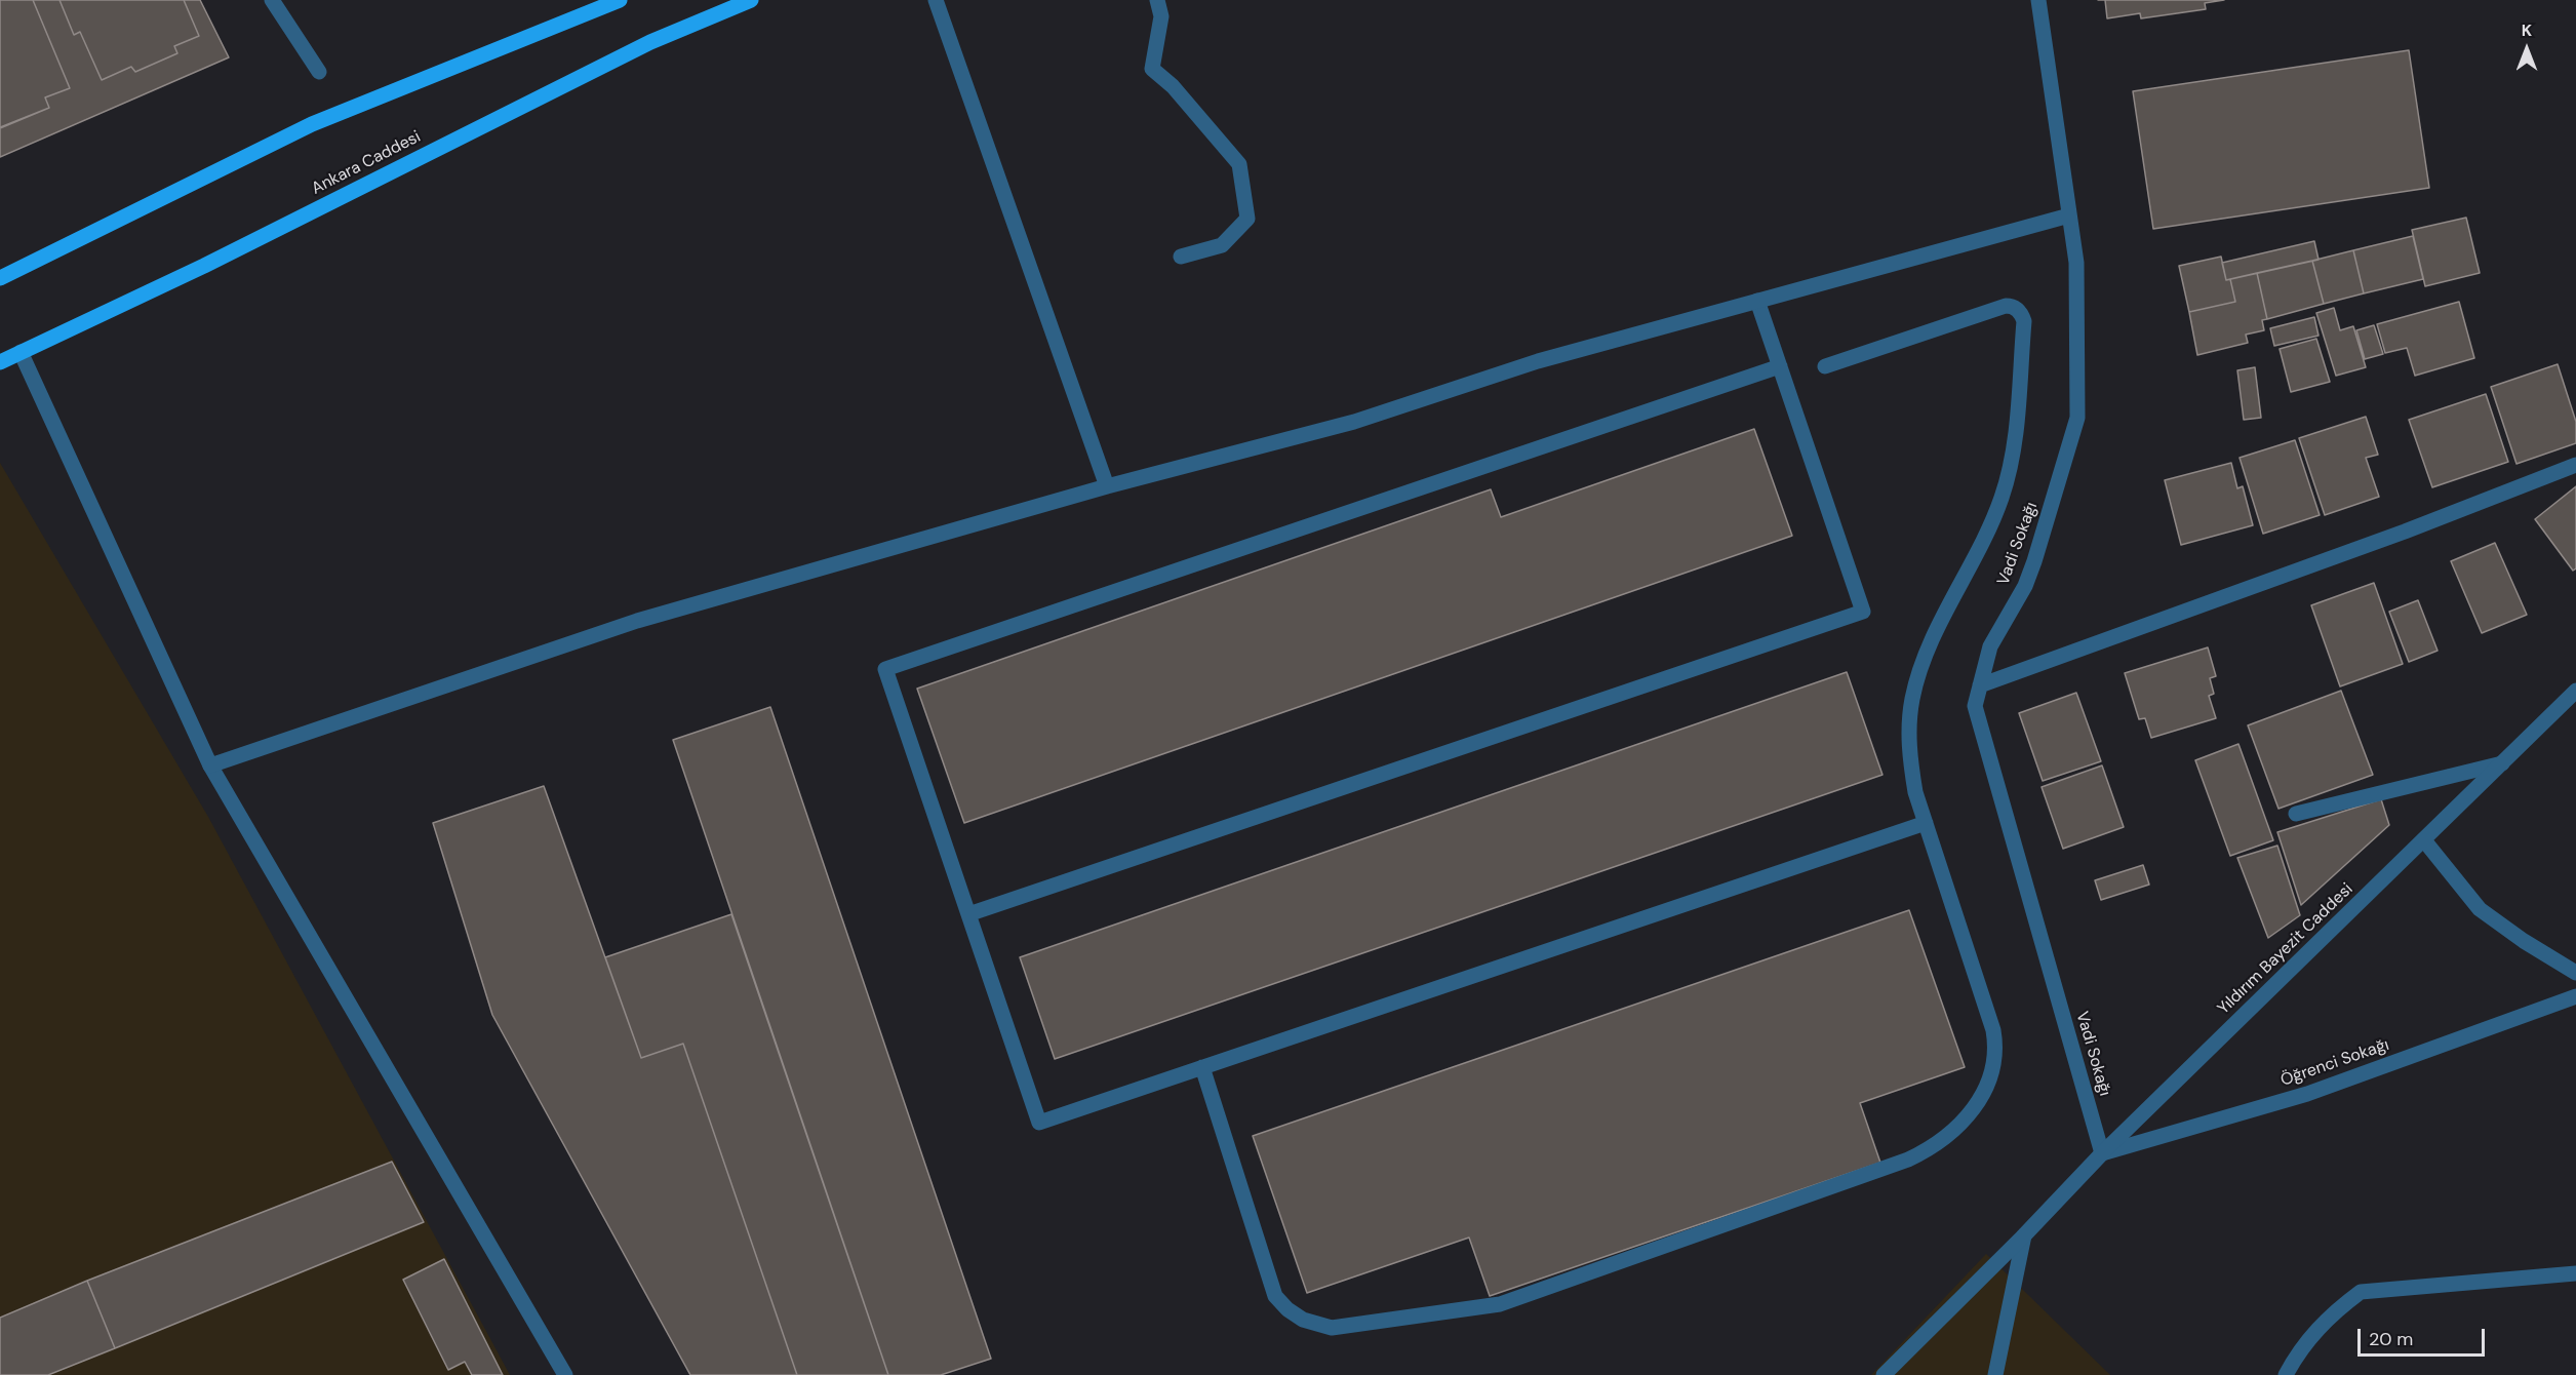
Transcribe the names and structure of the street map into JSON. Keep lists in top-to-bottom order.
{
  "streets": {
    "main road": ["Ankara Caddesi"],
    "street": ["Vadi Sokağı", "Yıldırım Bayezit Caddesi", "Öğrenci Sokağı"]
  },
  "crossings": [
    ["Vadi Sokağı", "Yıldırım Bayezit Caddesi"],
    ["Vadi Sokağı", "Öğrenci Sokağı"],
    ["Yıldırım Bayezit Caddesi", "Öğrenci Sokağı"]
  ],
  "scale_bar": "20 m",
  "north": "top"
}
